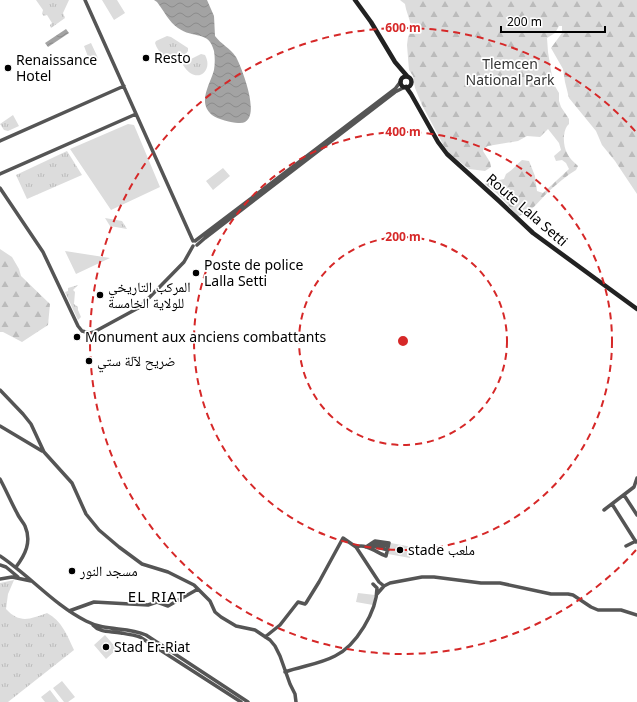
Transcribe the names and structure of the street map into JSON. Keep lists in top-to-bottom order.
{
  "streets": {
    "main road": ["Route Lala Setti"]
  },
  "districts": ["EL RIAT"],
  "parks": ["Tlemcen National Park"],
  "places": [
    "Resto",
    "Renaissance Hotel",
    "Poste de police Lalla Setti",
    "المركب التاريخي للولاية الخامسة",
    "Monument aux anciens combattants",
    "ضريح لآلة ستي",
    "stade ملعب",
    "مسجد النور",
    "Stad Er-Riat"
  ],
  "scale_bar": "200 m",
  "rings": ["600 m", "400 m", "200 m"]
}
